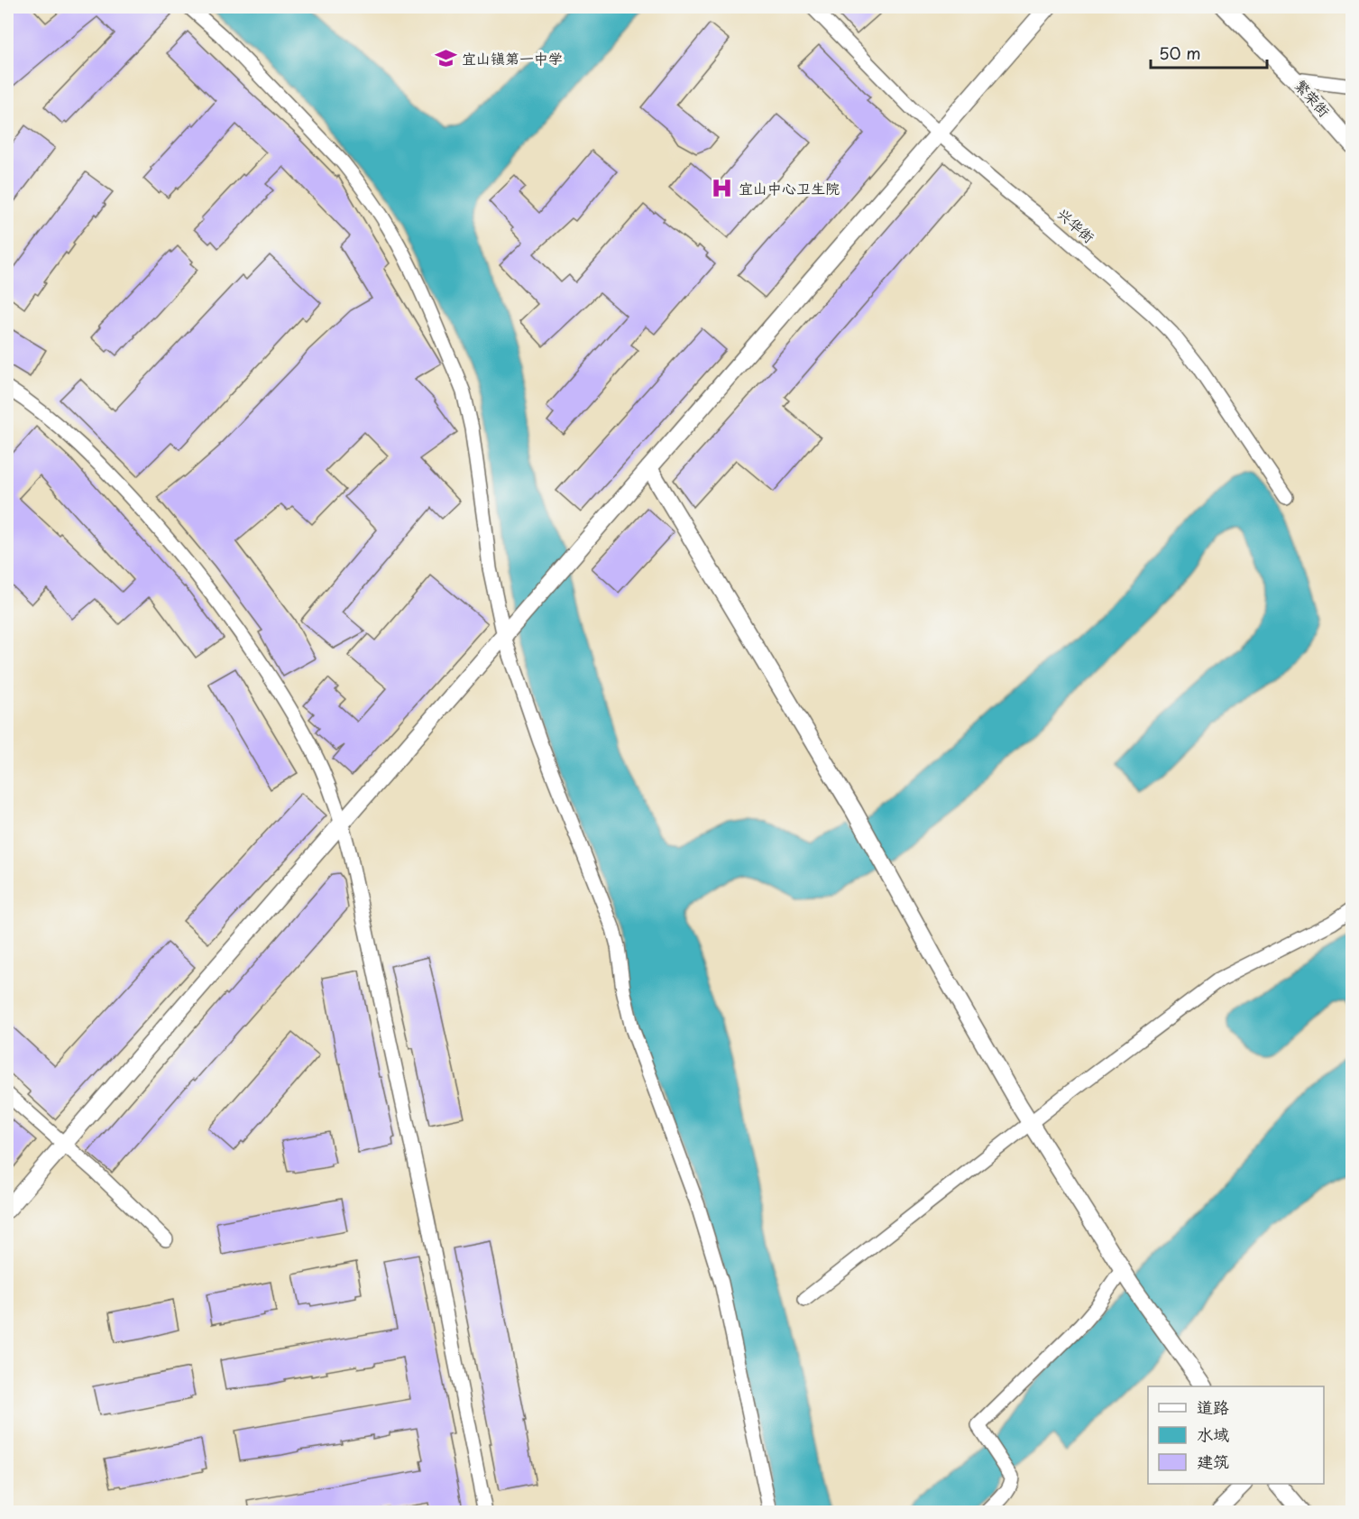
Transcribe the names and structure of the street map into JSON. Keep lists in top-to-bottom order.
{
  "streets": {
    "street": ["繁荣街", "兴华街"]
  },
  "places": {
    "school or university": ["宜山镇第一中学"],
    "hospital": ["宜山中心卫生院"]
  },
  "legend": ["道路", "水域", "建筑"],
  "scale_bar": "50 m"
}
